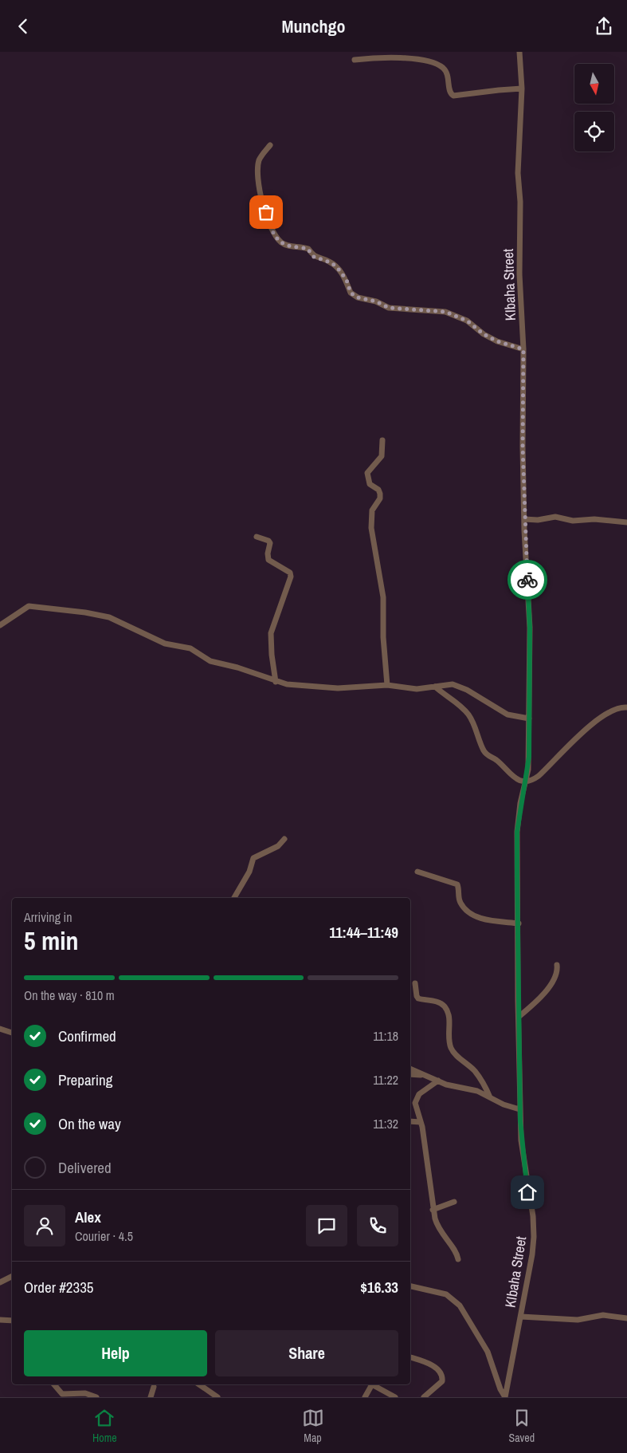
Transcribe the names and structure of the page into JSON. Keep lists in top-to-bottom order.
{
  "streets": {
    "street": ["KIbaha Street"]
  },
  "north": "bottom",
  "page": {
    "header": "Munchgo",
    "heading": ["5 min", "Arriving in", "11:44–11:49"],
    "panel": [
      "Alex",
      "Courier · 4.5",
      "Order #2335",
      "$16.33"
    ],
    "bar": "On the way · 810 m",
    "list": [
      ["Confirmed", "11:18"],
      ["Preparing", "11:22"],
      ["On the way", "11:32"],
      "Delivered"
    ],
    "buttons": ["Help", "Share"],
    "tabs": ["Home", "Map", "Saved"]
  }
}
